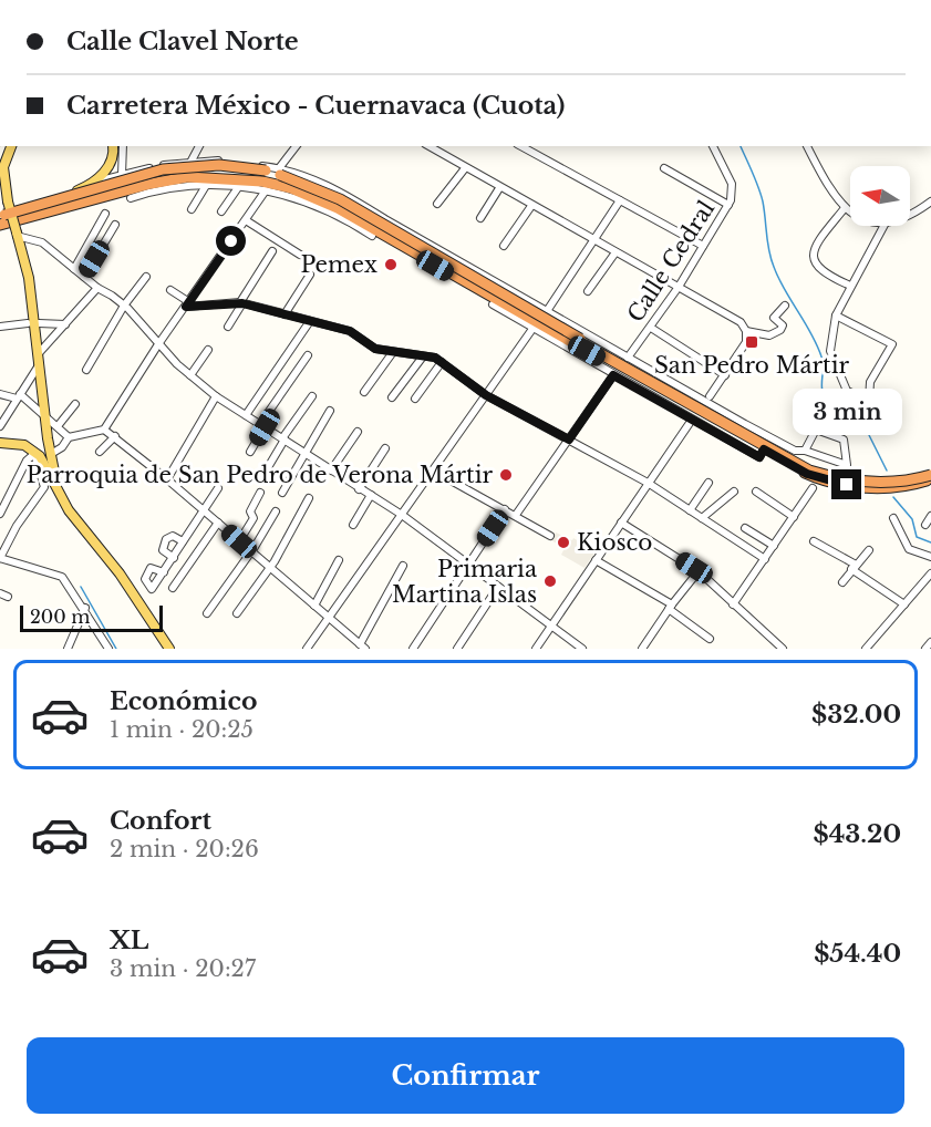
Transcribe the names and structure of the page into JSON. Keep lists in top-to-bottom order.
{
  "streets": {
    "street": ["Calle Cedral"]
  },
  "places": {
    "other": [
      "Pemex",
      "Parroquia de San Pedro de Verona Mártir",
      "Kiosco",
      "Primaria Martina Islas"
    ],
    "transit": ["San Pedro Mártir"]
  },
  "scale_bar": "200 m",
  "north": "left",
  "page": {
    "banner": ["Calle Clavel Norte", "Carretera México - Cuernavaca (Cuota)"],
    "bubble": "3 min",
    "scale": "200 m",
    "list": [
      {
        "name": "Económico",
        "note": "1 min · 20:25",
        "value": "$32.00"
      },
      {
        "name": "Confort",
        "note": "2 min · 20:26",
        "value": "$43.20"
      },
      {
        "name": "XL",
        "note": "3 min · 20:27",
        "value": "$54.40"
      }
    ],
    "buttons": "Confirmar"
  }
}
